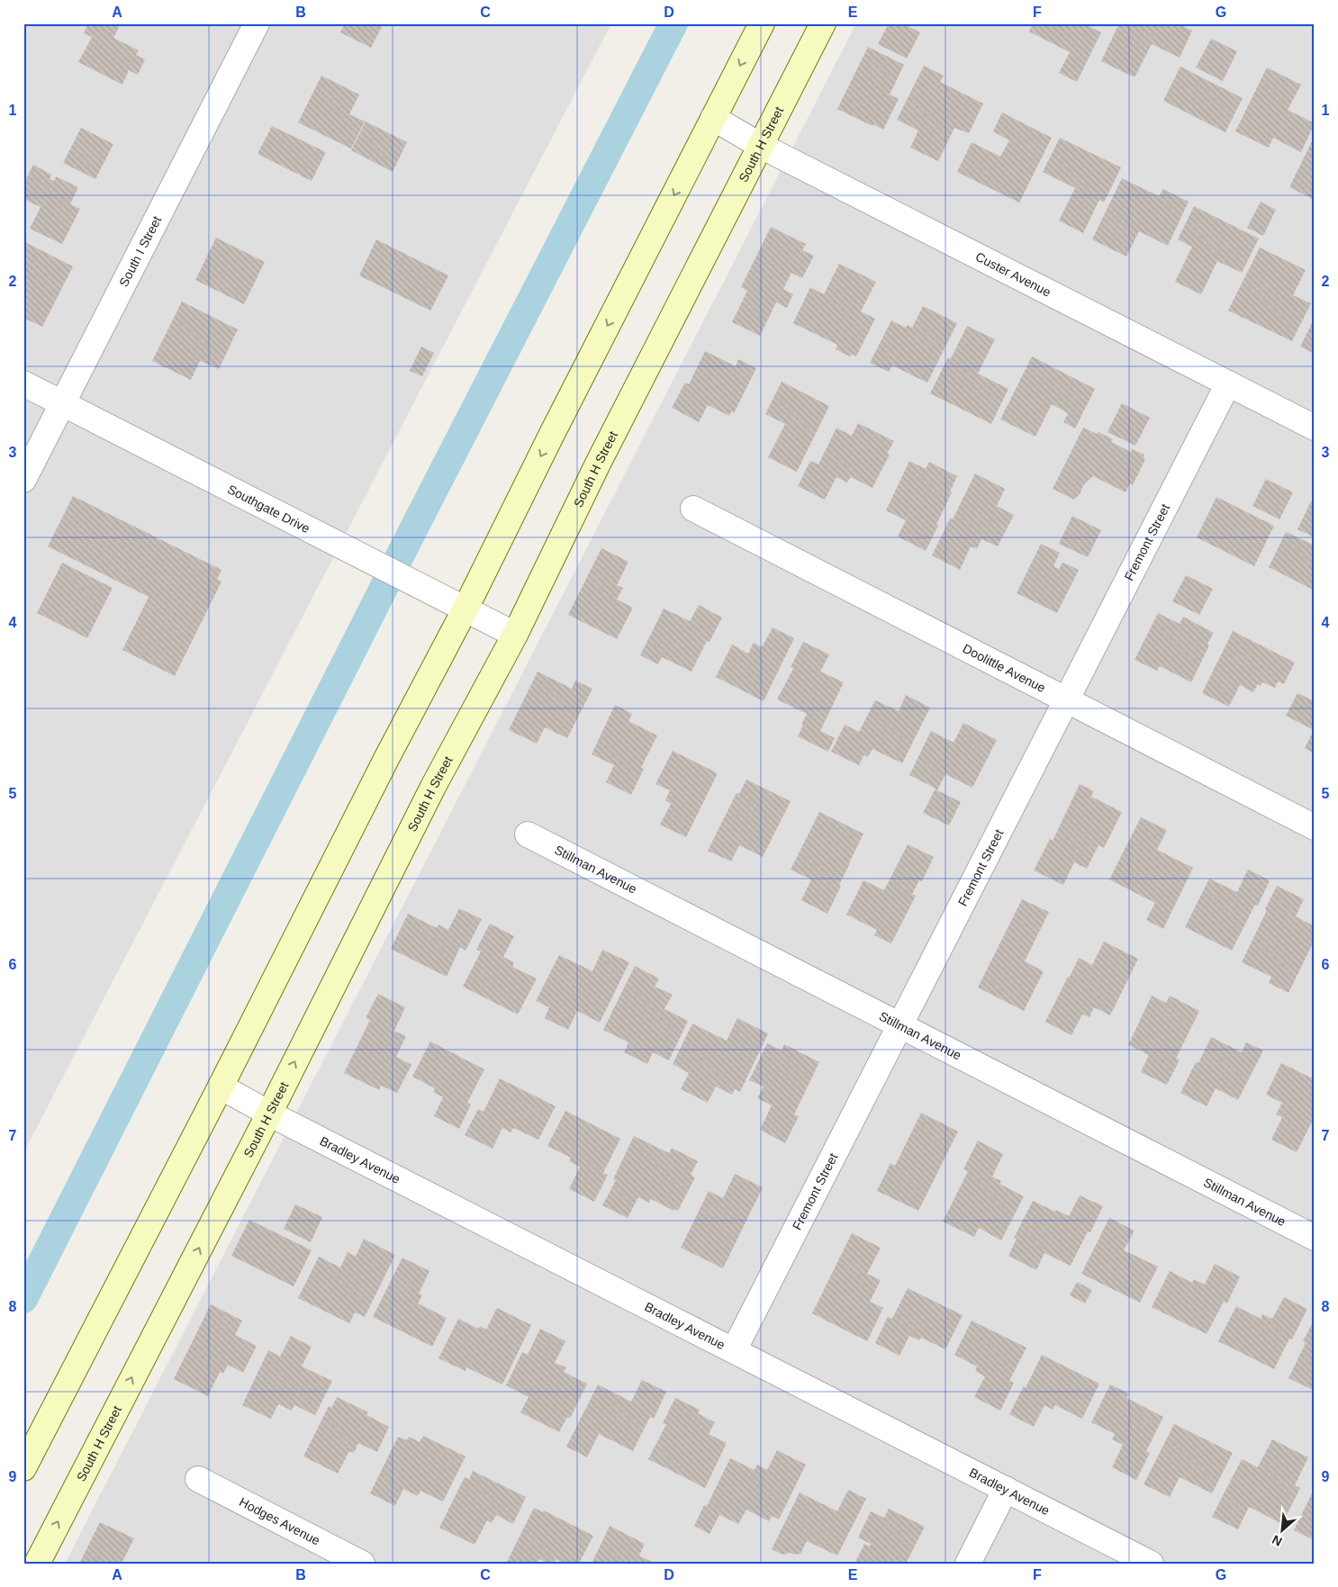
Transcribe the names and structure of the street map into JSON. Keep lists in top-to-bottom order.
{
  "streets": {
    "street": [
      "South H Street",
      "South I Street",
      "Custer Avenue",
      "Southgate Drive",
      "Fremont Street",
      "Doolittle Avenue",
      "Stillman Avenue",
      "Bradley Avenue",
      "Hodges Avenue"
    ]
  },
  "crossings": [
    ["South H Street", "Custer Avenue"],
    ["South H Street", "Southgate Drive"],
    ["South H Street", "Bradley Avenue"],
    ["South I Street", "Southgate Drive"],
    ["Custer Avenue", "Fremont Street"],
    ["Fremont Street", "Doolittle Avenue"],
    ["Fremont Street", "Stillman Avenue"],
    ["Fremont Street", "Bradley Avenue"]
  ],
  "north": "bottom left",
  "grid": {
    "columns": [
      "A",
      "B",
      "C",
      "D",
      "E",
      "F",
      "G"
    ],
    "rows": [
      "1",
      "2",
      "3",
      "4",
      "5",
      "6",
      "7",
      "8",
      "9"
    ]
  }
}
